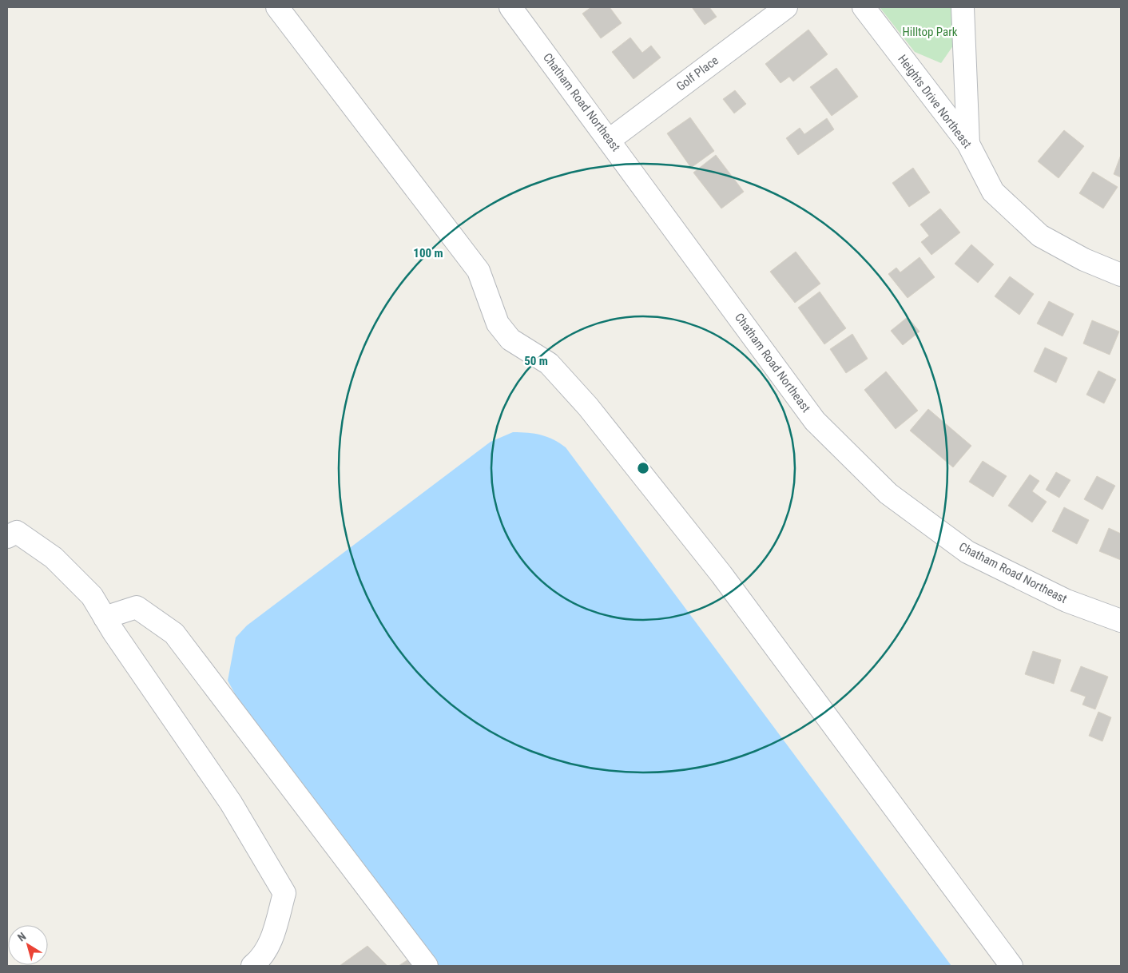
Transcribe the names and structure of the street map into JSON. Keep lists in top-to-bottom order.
{
  "streets": {
    "street": ["Golf Place", "Heights Drive Northeast", "Chatham Road Northeast"]
  },
  "crossings": [
    ["Golf Place", "Chatham Road Northeast"]
  ],
  "parks": ["Hilltop Park"],
  "north": "top left",
  "rings": ["100 m", "50 m"]
}
